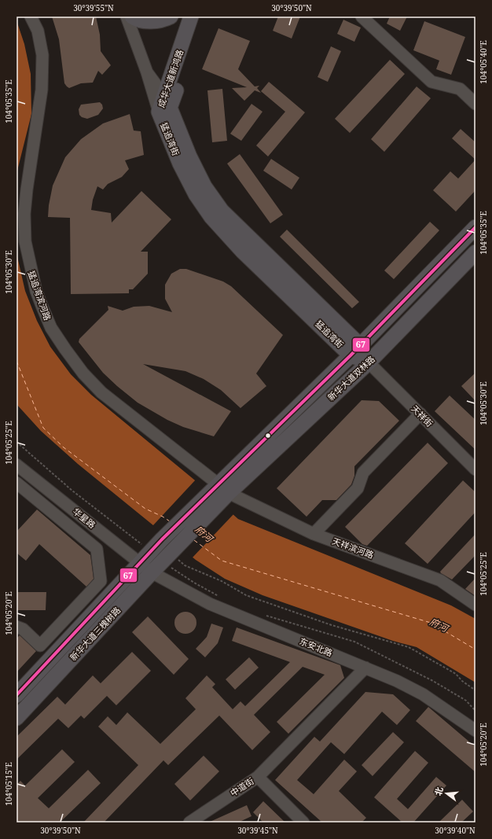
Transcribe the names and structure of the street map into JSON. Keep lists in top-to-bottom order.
{
  "streets": {
    "main road": [
      "成华大道新鸿路",
      "猛追湾街",
      "新华大道双林路",
      "新华大道三槐树路"
    ],
    "street": [
      "猛追湾滨河路",
      "天祥街",
      "华星路",
      "天祥滨河路",
      "东安北路",
      "中道街"
    ]
  },
  "crossings": [
    ["成华大道新鸿路", "猛追湾街"],
    ["猛追湾街", "新华大道双林路"],
    ["猛追湾街", "天祥街"],
    ["猛追湾滨河路", "新华大道双林路"],
    ["猛追湾滨河路", "天祥滨河路"],
    ["猛追湾滨河路", "新华大道三槐树路"],
    ["新华大道双林路", "天祥街"],
    ["新华大道双林路", "天祥滨河路"],
    ["新华大道双林路", "新华大道三槐树路"],
    ["华星路", "新华大道三槐树路"],
    ["华星路", "东安北路"],
    ["天祥滨河路", "新华大道三槐树路"],
    ["新华大道三槐树路", "东安北路"]
  ],
  "water": ["府河"],
  "lines": ["transit line 67"],
  "north": "left",
  "coordinates": [
    "30°39'55\"N",
    "30°39'50\"N",
    "104°05'40\"E",
    "104°05'35\"E",
    "104°05'30\"E",
    "104°05'25\"E",
    "104°05'20\"E",
    "104°05'15\"E",
    "30°39'45\"N",
    "30°39'40\"N"
  ]
}
